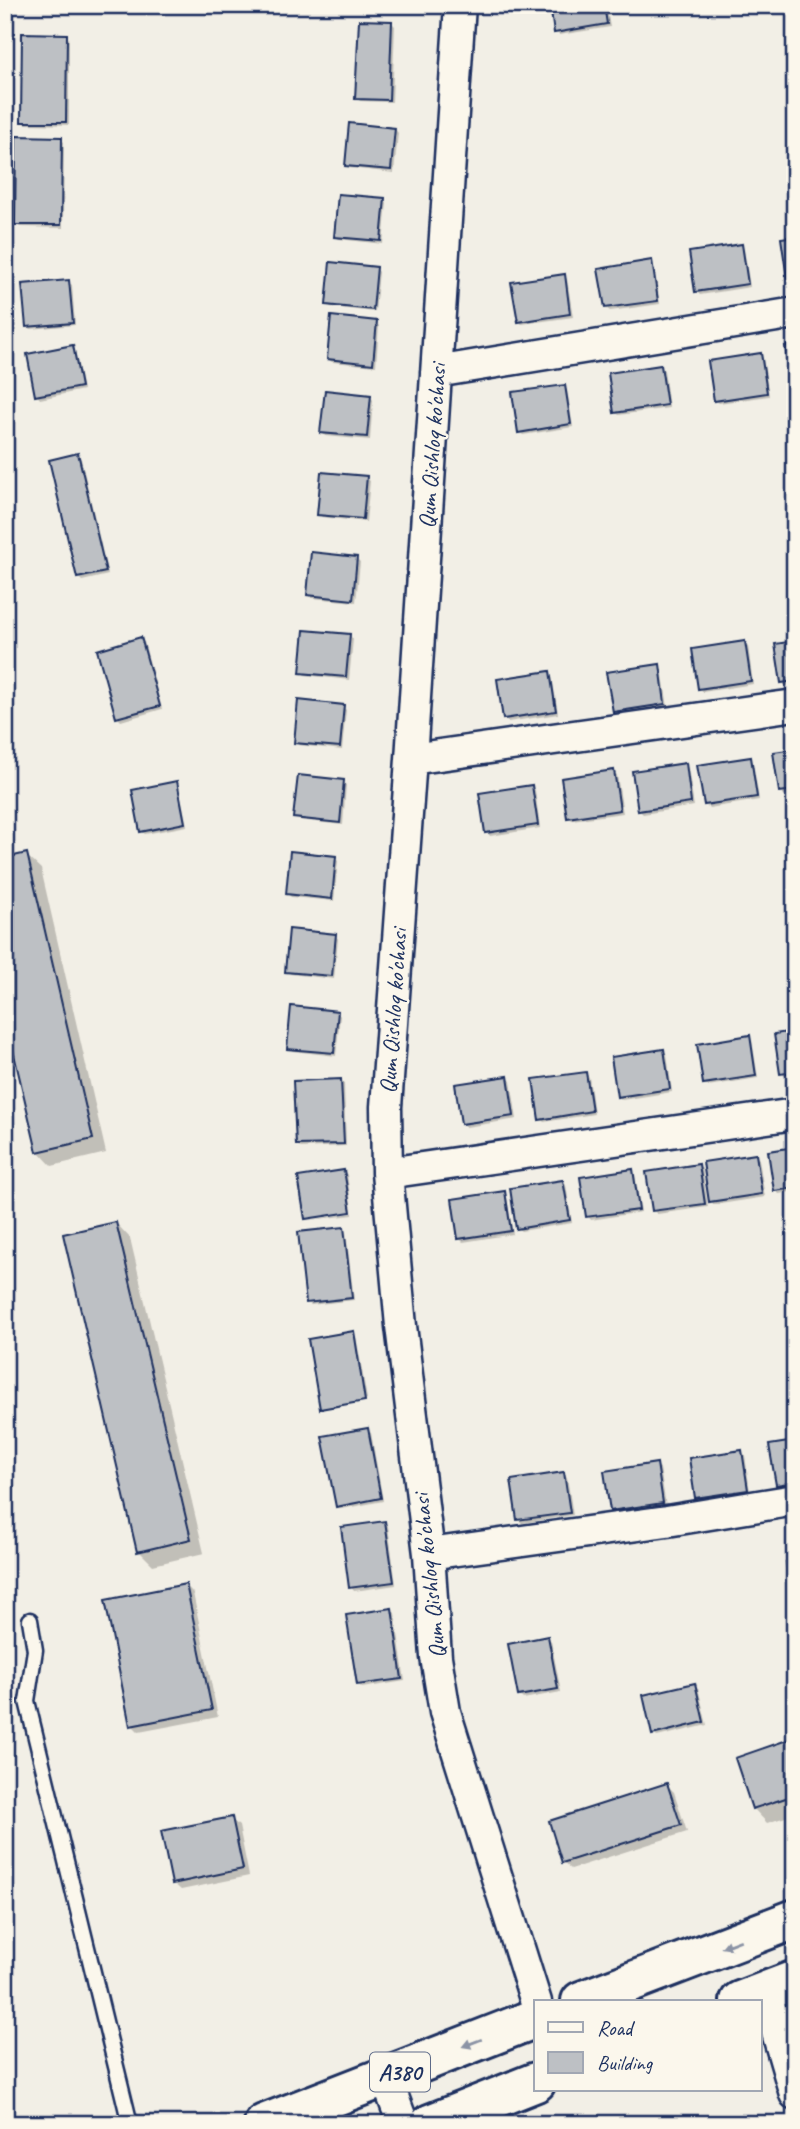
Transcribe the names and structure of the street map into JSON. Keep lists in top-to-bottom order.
{
  "streets": {
    "highway": ["A380"],
    "street": ["Qum Qishloq ko'chasi"]
  },
  "legend": ["Road", "Building"]
}
